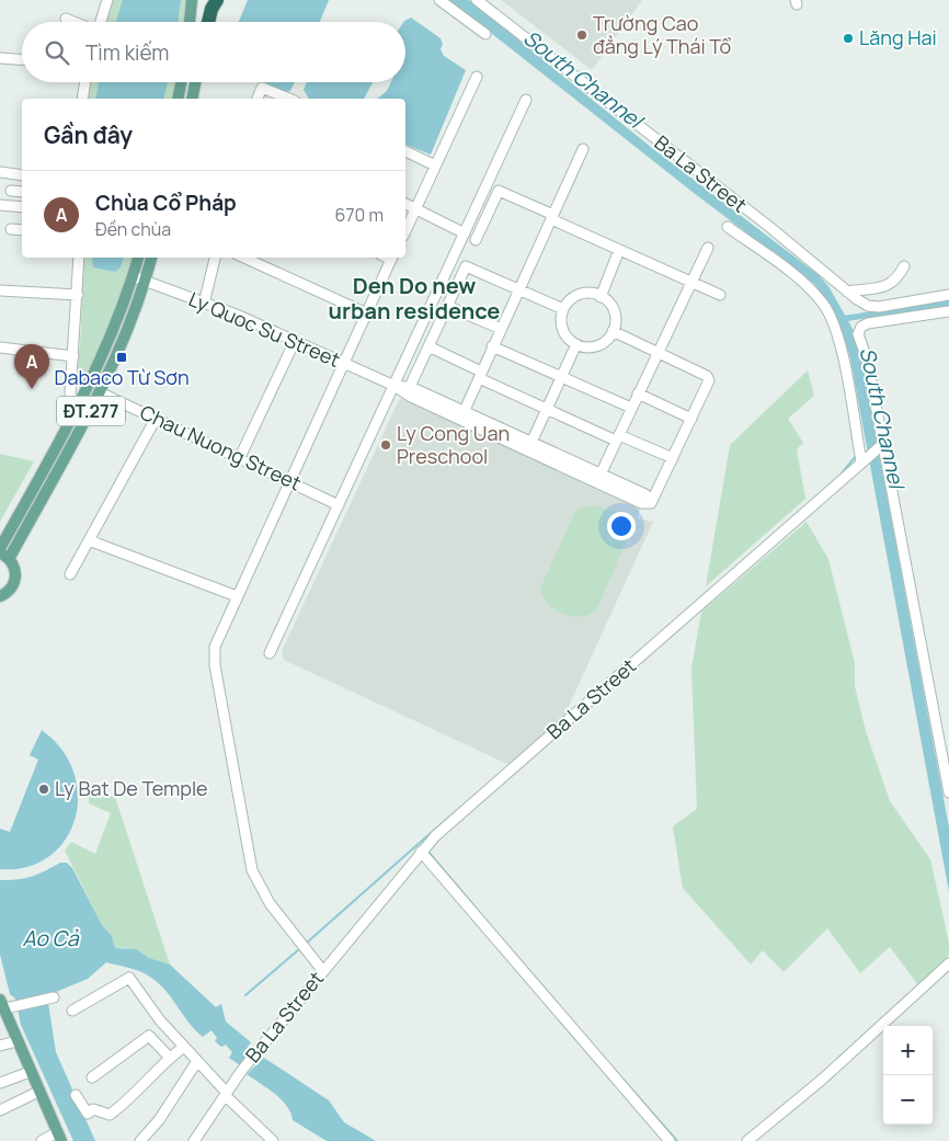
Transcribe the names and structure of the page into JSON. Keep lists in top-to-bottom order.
{
  "streets": {
    "main road": ["ĐT.277"],
    "street": ["Ba La Street", "Ly Quoc Su Street", "Chau Nuong Street"]
  },
  "crossings": [
    ["Ly Quoc Su Street", "ĐT.277"],
    ["ĐT.277", "Chau Nuong Street"]
  ],
  "districts": ["Den Do new urban residence"],
  "water": ["South Channel", "Ao Cả"],
  "places": {
    "other": [
      "Trường Cao đẳng Lý Thái Tổ",
      "Lăng Hai",
      "Ly Cong Uan Preschool",
      "Ly Bat De Temple"
    ],
    "transit": ["Dabaco Từ Sơn"]
  },
  "page": {
    "search": "Tìm kiếm",
    "heading": "Gần đây",
    "list": [
      {
        "mark": "A",
        "name": "Chùa Cổ Pháp",
        "note": "Đền chùa",
        "value": "670 m"
      }
    ],
    "pins": "A",
    "map_buttons": ["+", "−"]
  }
}
